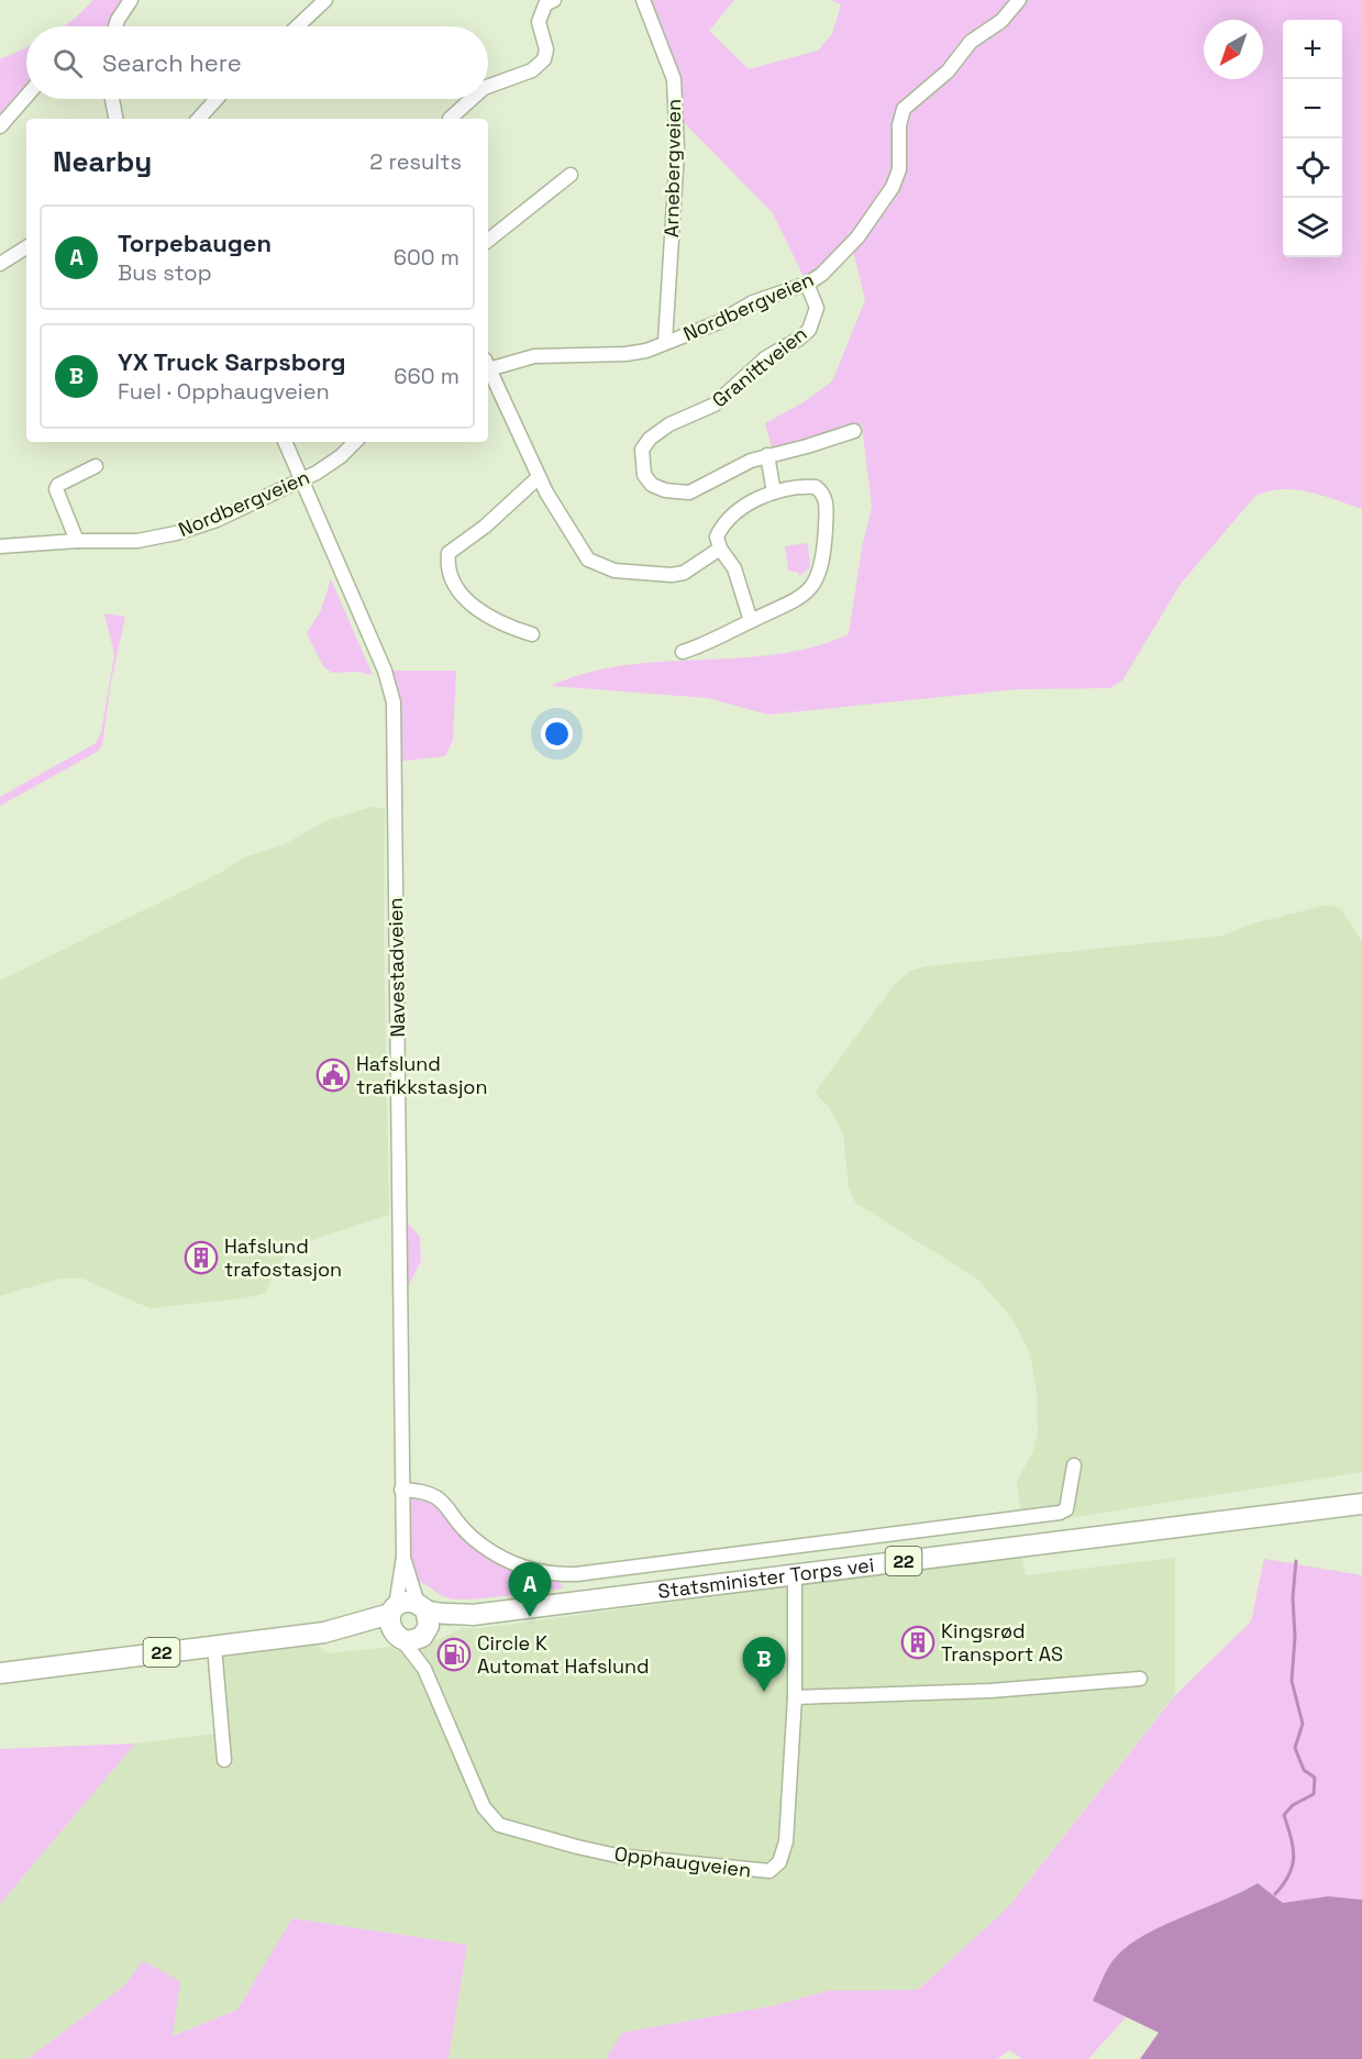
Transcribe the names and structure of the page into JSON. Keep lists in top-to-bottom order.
{
  "streets": {
    "highway": ["22", "Statsminister Torps vei"],
    "street": [
      "Arnebergveien",
      "Nordbergveien",
      "Granittveien",
      "Navestadveien",
      "Opphaugveien"
    ]
  },
  "crossings": [
    ["Arnebergveien", "Nordbergveien"],
    ["Nordbergveien", "Granittveien"],
    ["Nordbergveien", "Navestadveien"],
    ["Navestadveien", "22"],
    ["Navestadveien", "Statsminister Torps vei"],
    ["22", "Statsminister Torps vei"],
    ["Statsminister Torps vei", "Opphaugveien"]
  ],
  "places": {
    "public building": ["Hafslund trafikkstasjon"],
    "building": ["Hafslund trafostasjon", "Kingsrød Transport AS"],
    "fuel station": ["Circle K Automat Hafslund"]
  },
  "north": "bottom left",
  "page": {
    "map_buttons": ["+", "−"],
    "search": "Search here",
    "heading": ["Nearby", "2 results"],
    "list": [
      {
        "mark": "A",
        "name": "Torpebaugen",
        "note": "Bus stop",
        "value": "600 m"
      },
      {
        "mark": "B",
        "name": "YX Truck Sarpsborg",
        "note": "Fuel · Opphaugveien",
        "value": "660 m"
      }
    ],
    "pins": ["A", "B"]
  }
}
